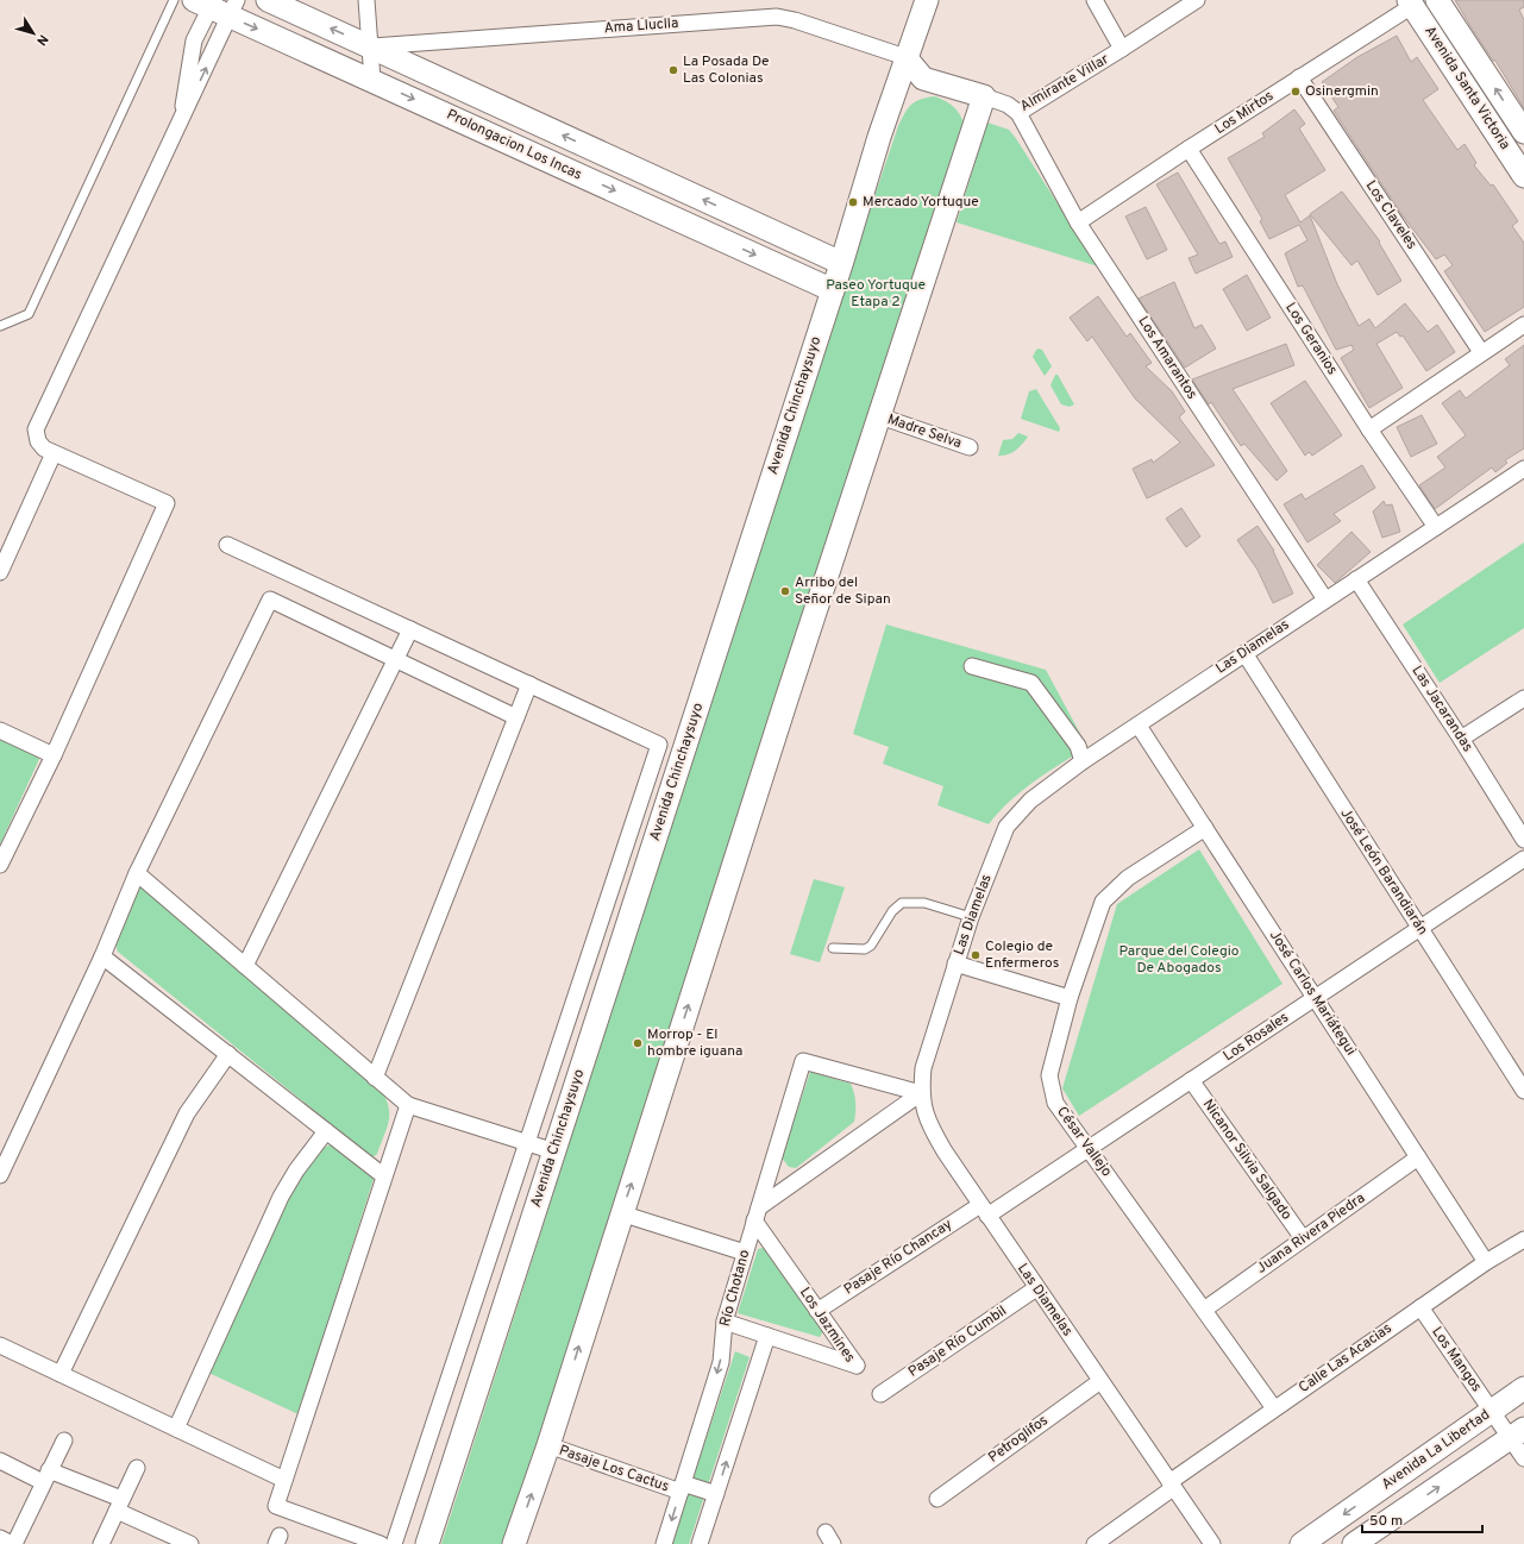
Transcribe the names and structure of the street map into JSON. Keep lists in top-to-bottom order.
{
  "streets": {
    "street": [
      "Ama Lluclla",
      "Almirante Villar",
      "Avenida Santa Victoria",
      "Los Mirtos",
      "Prolongacion Los Incas",
      "Los Claveles",
      "Los Geranios",
      "Los Amarantos",
      "Avenida Chinchaysuyo",
      "Madre Selva",
      "Las Diamelas",
      "Las Jacarandas",
      "José León Barandiarán",
      "José Carlos Mariátegui",
      "Los Rosales",
      "César Vallejo",
      "Nicanor Silvia Salgado",
      "Juana Rivera Piedra",
      "Pasaje Río Chancay",
      "Río Chotano",
      "Los Jazmines",
      "Pasaje Río Cumbil",
      "Calle Las Acacias",
      "Los Mangos",
      "Petroglifos",
      "Avenida La Libertad",
      "Pasaje Los Cactus"
    ]
  },
  "crossings": [
    ["Ama Lluclla", "Almirante Villar"],
    ["Ama Lluclla", "Prolongacion Los Incas"],
    ["Ama Lluclla", "Avenida Chinchaysuyo"],
    ["Almirante Villar", "Los Amarantos"],
    ["Almirante Villar", "Avenida Chinchaysuyo"],
    ["Avenida Santa Victoria", "Los Mirtos"],
    ["Los Mirtos", "Los Claveles"],
    ["Los Mirtos", "Los Geranios"],
    ["Los Mirtos", "Los Amarantos"],
    ["Prolongacion Los Incas", "Avenida Chinchaysuyo"],
    ["Los Geranios", "Las Diamelas"],
    ["Los Amarantos", "Las Diamelas"],
    ["Las Diamelas", "Las Jacarandas"],
    ["Las Diamelas", "José León Barandiarán"],
    ["Las Diamelas", "José Carlos Mariátegui"],
    ["Las Diamelas", "Los Rosales"],
    ["Las Diamelas", "Pasaje Río Chancay"],
    ["Las Diamelas", "Río Chotano"],
    ["Las Diamelas", "Pasaje Río Cumbil"],
    ["Las Diamelas", "Calle Las Acacias"],
    ["Las Diamelas", "Petroglifos"],
    ["José León Barandiarán", "Los Rosales"],
    ["José Carlos Mariátegui", "Los Rosales"],
    ["José Carlos Mariátegui", "César Vallejo"],
    ["José Carlos Mariátegui", "Juana Rivera Piedra"],
    ["José Carlos Mariátegui", "Calle Las Acacias"],
    ["Los Rosales", "César Vallejo"],
    ["Los Rosales", "Nicanor Silvia Salgado"],
    ["Los Rosales", "Pasaje Río Chancay"],
    ["César Vallejo", "Juana Rivera Piedra"],
    ["César Vallejo", "Calle Las Acacias"],
    ["Nicanor Silvia Salgado", "Juana Rivera Piedra"],
    ["Pasaje Río Chancay", "Los Jazmines"],
    ["Río Chotano", "Los Jazmines"],
    ["Río Chotano", "Pasaje Los Cactus"],
    ["Calle Las Acacias", "Los Mangos"],
    ["Los Mangos", "Avenida La Libertad"]
  ],
  "parks": ["Paseo Yortuque Etapa 2", "Parque del Colegio De Abogados"],
  "places": [
    "La Posada De Las Colonias",
    "Osinergmin",
    "Mercado Yortuque",
    "Arribo del Señor de Sipan",
    "Colegio de Enfermeros",
    "Morrop - El hombre iguana"
  ],
  "scale_bar": "50 m",
  "north": "bottom right"
}
